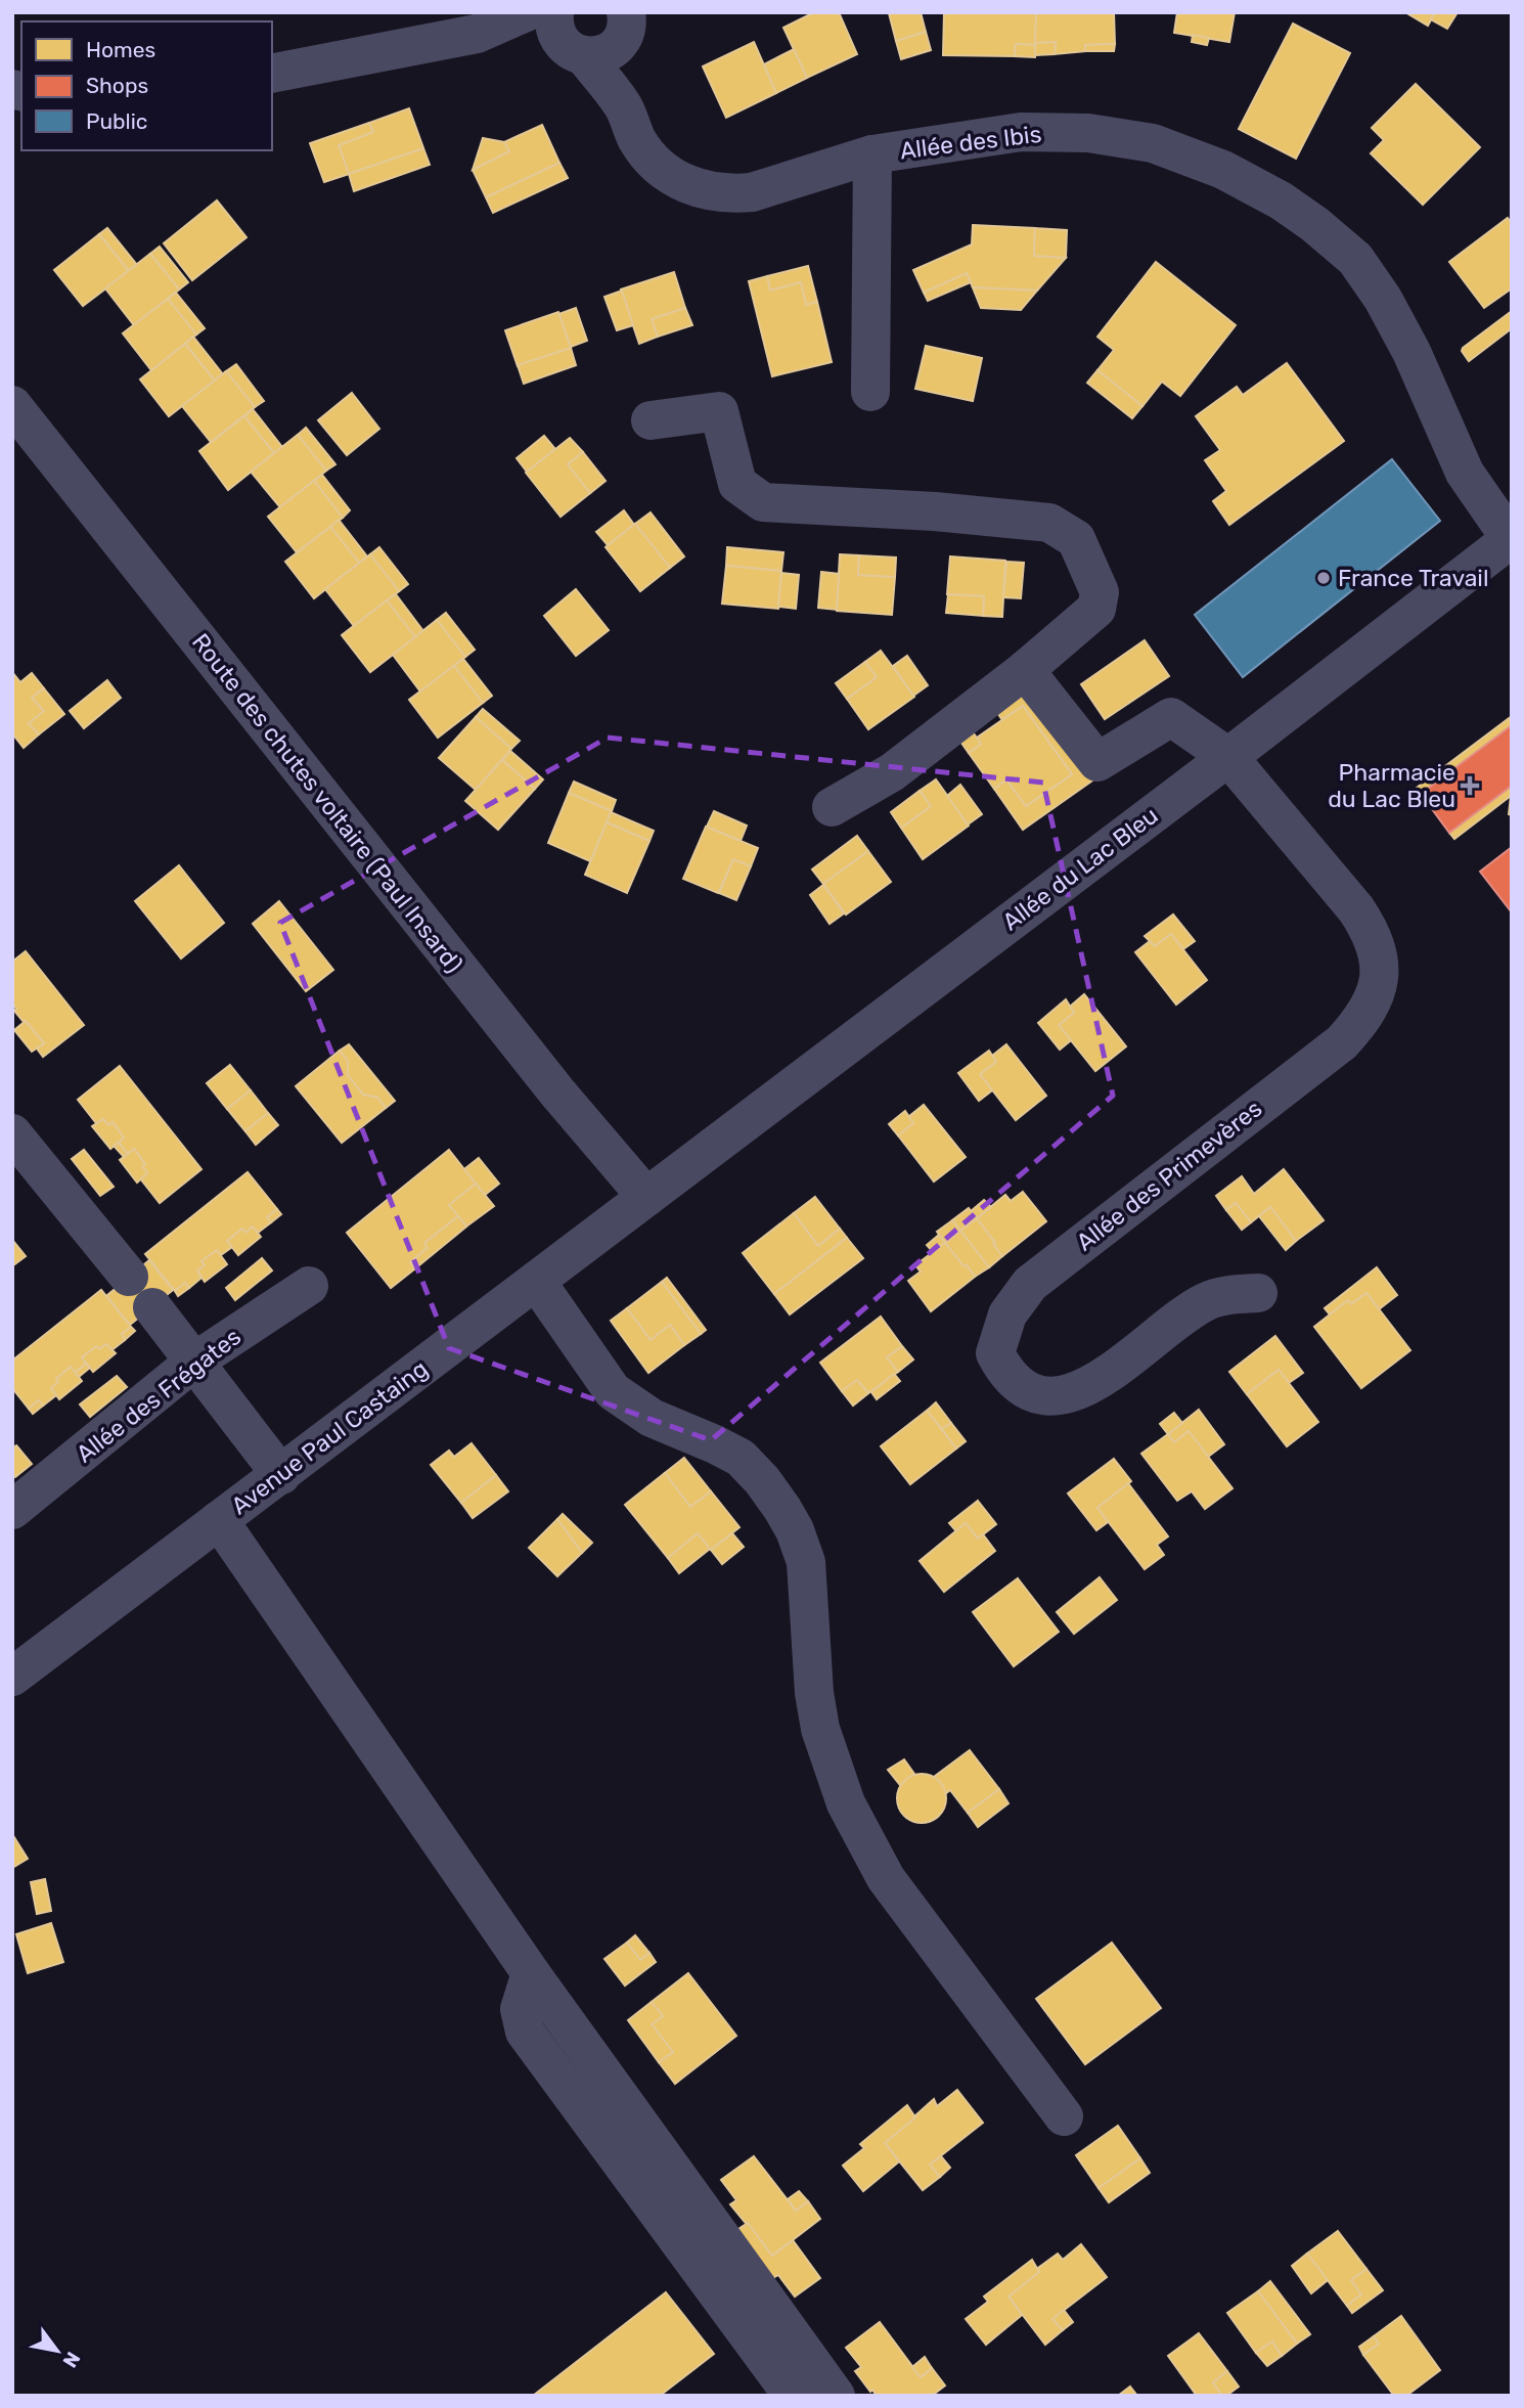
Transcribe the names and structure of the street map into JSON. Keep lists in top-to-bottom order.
{
  "streets": {
    "street": [
      "Allée des Ibis",
      "Route des chutes voltaire (Paul Insard)",
      "Allée du Lac Bleu",
      "Allée des Primevères",
      "Allée des Frégates",
      "Avenue Paul Castaing"
    ]
  },
  "crossings": [
    ["Allée des Ibis", "Allée du Lac Bleu"],
    ["Route des chutes voltaire (Paul Insard)", "Allée du Lac Bleu"],
    ["Route des chutes voltaire (Paul Insard)", "Avenue Paul Castaing"],
    ["Allée du Lac Bleu", "Allée des Primevères"],
    ["Allée du Lac Bleu", "Avenue Paul Castaing"]
  ],
  "places": {
    "other": ["France Travail"],
    "health": ["Pharmacie du Lac Bleu"]
  },
  "legend": ["Homes", "Shops", "Public"],
  "north": "bottom right"
}
